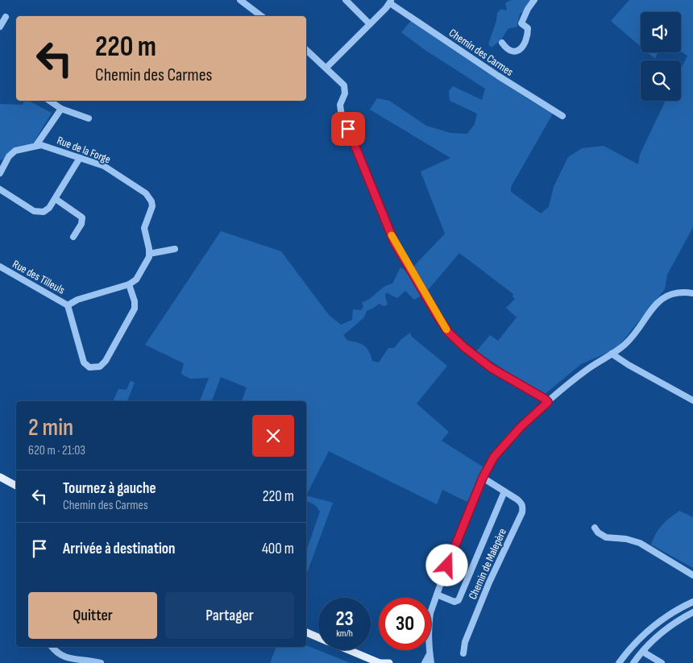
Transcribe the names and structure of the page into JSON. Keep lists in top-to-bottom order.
{
  "streets": {
    "street": [
      "Chemin des Carmes",
      "Rue de la Forge",
      "Rue des Tilleuls",
      "Chemin de Malepère"
    ]
  },
  "page": {
    "turn": ["220 m", "Chemin des Carmes"],
    "heading": ["2 min", "620 m · 21:03"],
    "list": [
      {
        "name": "Tournez à gauche",
        "note": "Chemin des Carmes",
        "value": "220 m"
      },
      {
        "name": "Arrivée à destination",
        "value": "400 m"
      }
    ],
    "buttons": ["Quitter", "Partager"],
    "speed": "23 km/h",
    "limit": "30"
  }
}
